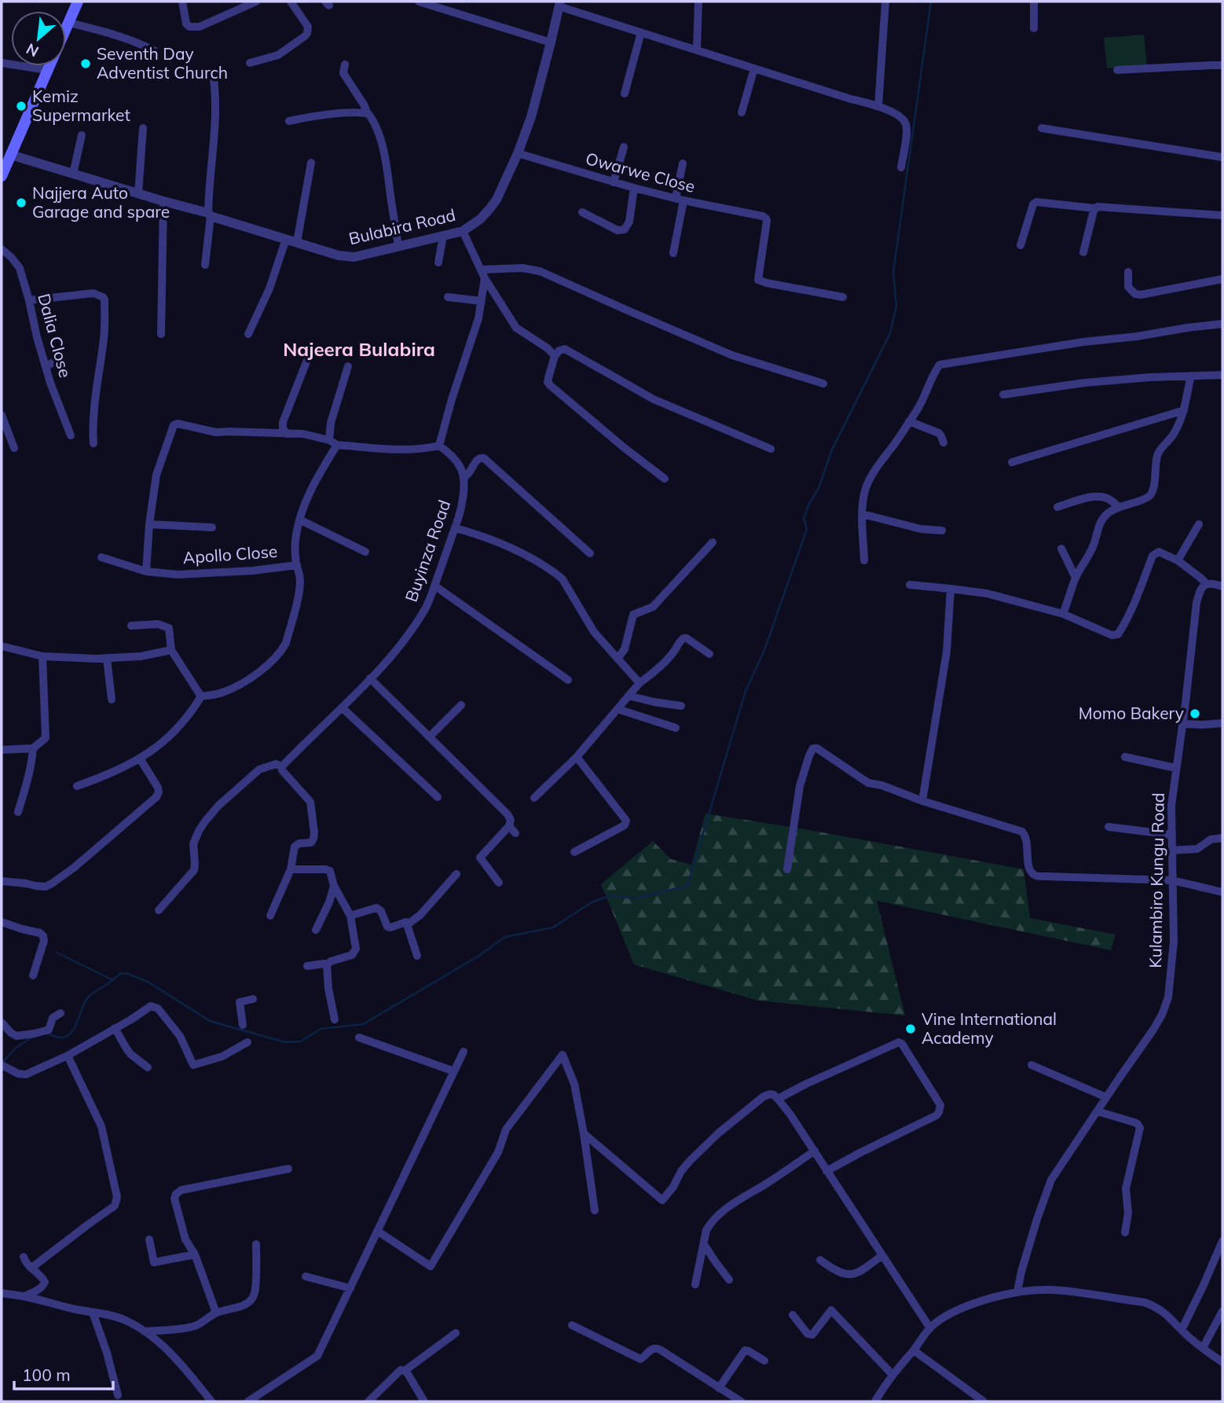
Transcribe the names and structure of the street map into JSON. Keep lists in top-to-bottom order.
{
  "streets": {
    "street": [
      "Owarwe Close",
      "Bulabira Road",
      "Dalia Close",
      "Buyinza Road",
      "Apollo Close",
      "Kulambiro Kungu Road"
    ]
  },
  "crossings": [
    ["Owarwe Close", "Bulabira Road"]
  ],
  "districts": ["Najeera Bulabira"],
  "places": [
    "Seventh Day Adventist Church",
    "Kemiz Supermarket",
    "Najjera Auto Garage and spare",
    "Momo Bakery",
    "Vine International Academy"
  ],
  "scale_bar": "100 m",
  "north": "bottom left"
}
